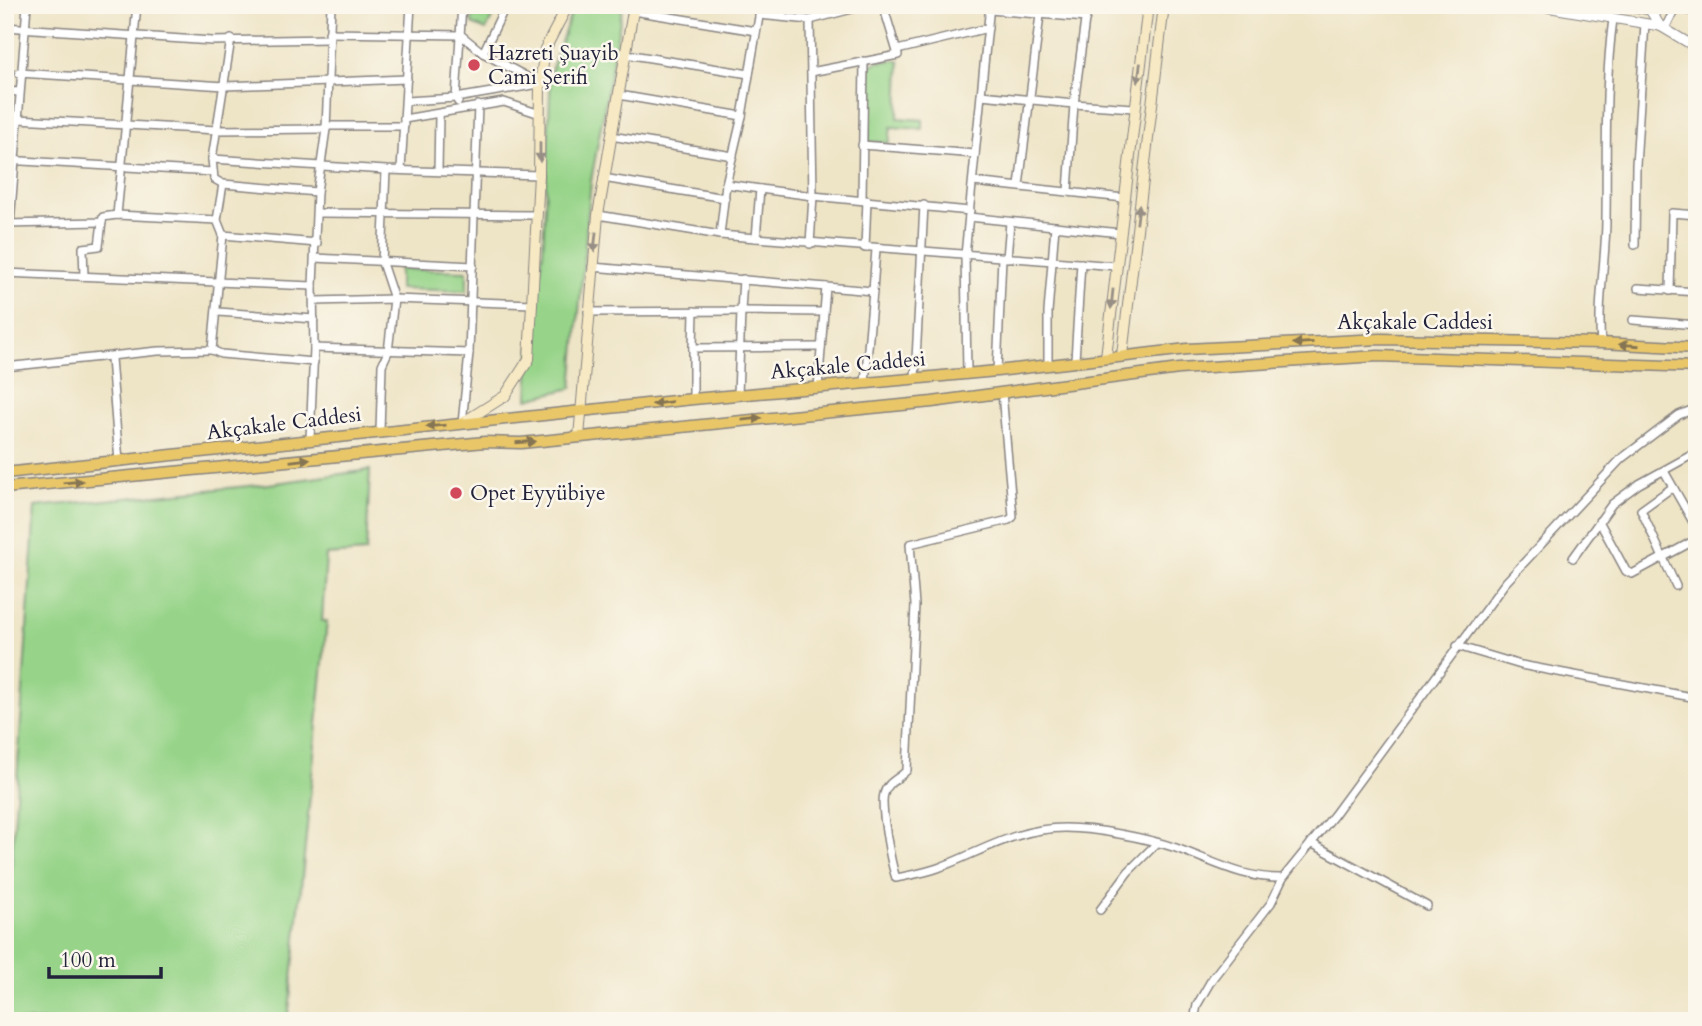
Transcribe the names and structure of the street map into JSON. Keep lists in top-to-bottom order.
{
  "streets": {
    "main road": ["Akçakale Caddesi"]
  },
  "places": ["Hazreti Şuayib Cami Şerifi", "Opet Eyyübiye"],
  "scale_bar": "100 m"
}
